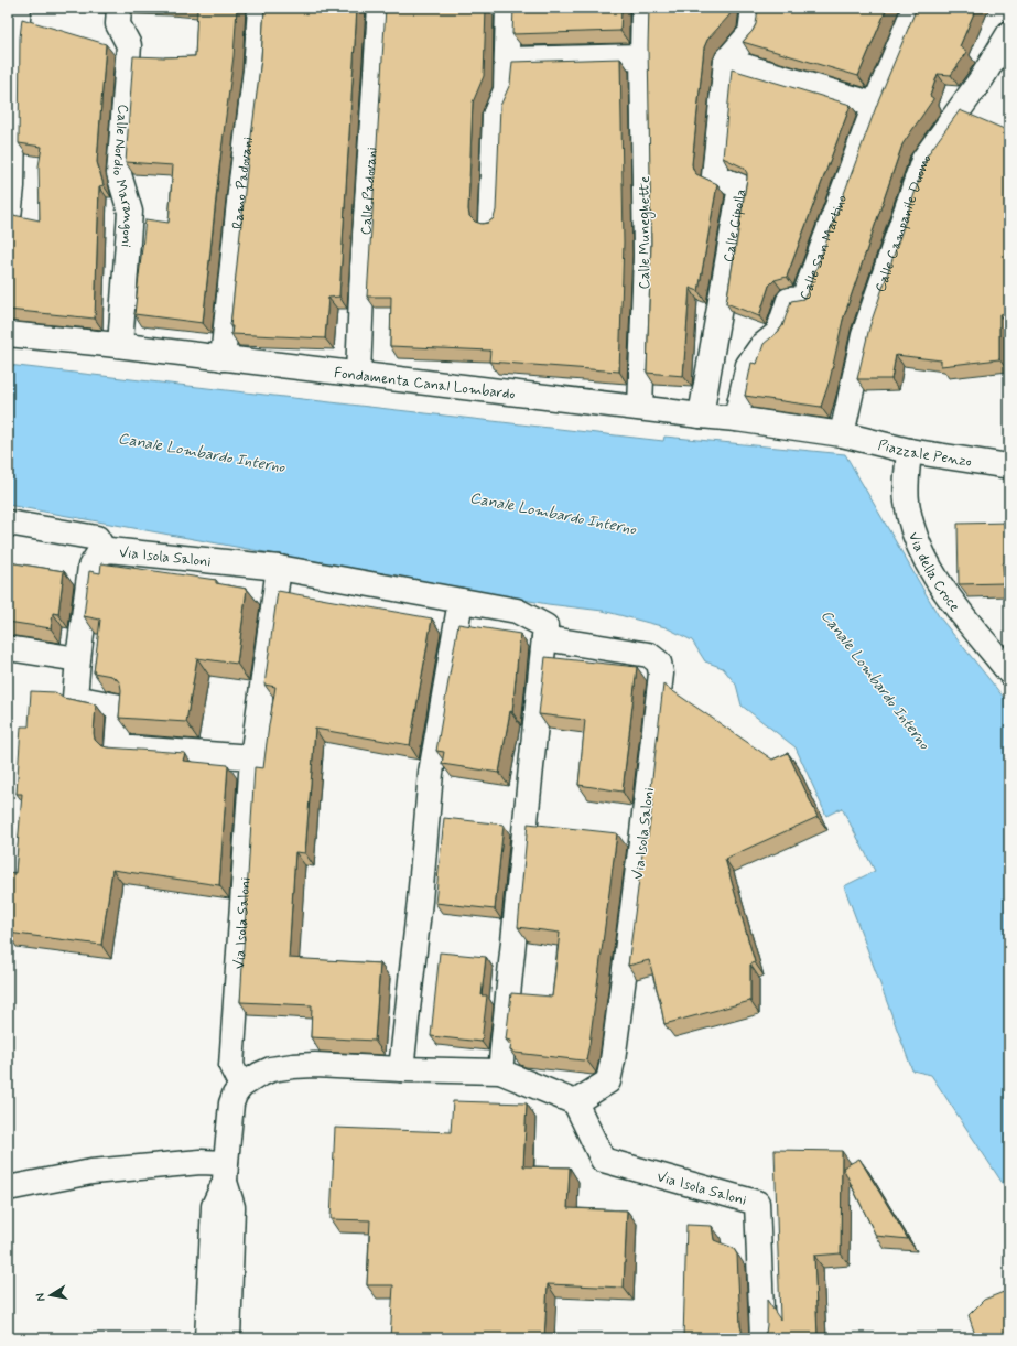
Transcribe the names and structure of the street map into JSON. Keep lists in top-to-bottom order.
{
  "streets": {
    "street": [
      "Calle Nordio Marangoni",
      "Ramo Padovani",
      "Calle Padovani",
      "Calle Campanile Duomo",
      "Calle Cipolla",
      "Calle Muneghette",
      "Calle San Martino",
      "Fondamenta Canal Lombardo",
      "Piazzale Penzo",
      "Via Isola Saloni",
      "Via della Croce"
    ]
  },
  "crossings": [
    ["Calle Nordio Marangoni", "Fondamenta Canal Lombardo"],
    ["Ramo Padovani", "Fondamenta Canal Lombardo"],
    ["Calle Padovani", "Fondamenta Canal Lombardo"],
    ["Calle Campanile Duomo", "Fondamenta Canal Lombardo"],
    ["Calle Campanile Duomo", "Piazzale Penzo"],
    ["Calle Cipolla", "Fondamenta Canal Lombardo"],
    ["Calle Muneghette", "Fondamenta Canal Lombardo"],
    ["Calle San Martino", "Fondamenta Canal Lombardo"],
    ["Fondamenta Canal Lombardo", "Piazzale Penzo"],
    ["Piazzale Penzo", "Via della Croce"]
  ],
  "water": ["Canale Lombardo Interno"],
  "north": "left"
}
